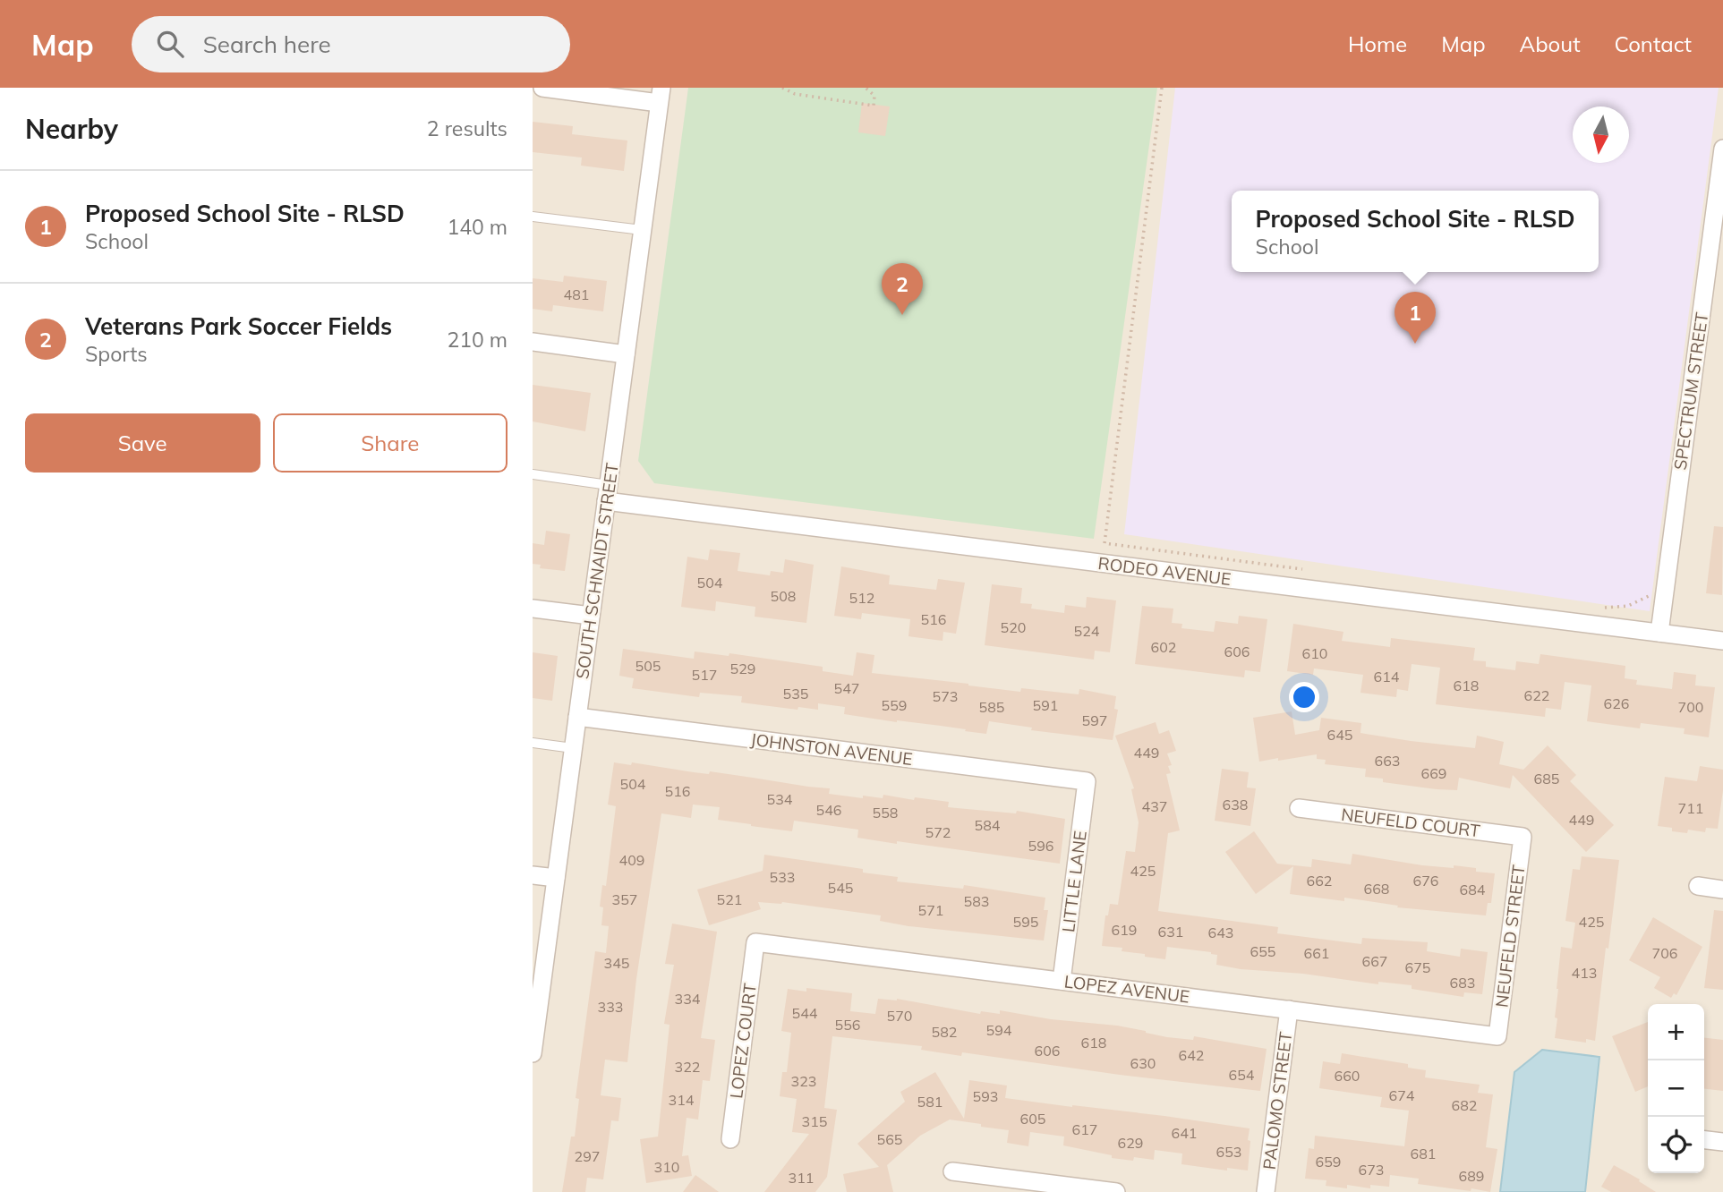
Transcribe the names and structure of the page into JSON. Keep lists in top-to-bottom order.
{
  "streets": {
    "street": [
      "SPECTRUM STREET",
      "SOUTH SCHNAIDT STREET",
      "RODEO AVENUE",
      "JOHNSTON AVENUE",
      "NEUFELD COURT",
      "LITTLE LANE",
      "NEUFELD STREET",
      "LOPEZ AVENUE",
      "LOPEZ COURT",
      "PALOMO STREET"
    ]
  },
  "crossings": [
    ["SPECTRUM STREET", "RODEO AVENUE"],
    ["SOUTH SCHNAIDT STREET", "RODEO AVENUE"],
    ["SOUTH SCHNAIDT STREET", "JOHNSTON AVENUE"],
    ["JOHNSTON AVENUE", "LITTLE LANE"],
    ["NEUFELD COURT", "NEUFELD STREET"],
    ["LITTLE LANE", "LOPEZ AVENUE"],
    ["NEUFELD STREET", "LOPEZ AVENUE"],
    ["LOPEZ AVENUE", "LOPEZ COURT"],
    ["LOPEZ AVENUE", "PALOMO STREET"]
  ],
  "house_numbers": [
    "481",
    "504",
    "508",
    "512",
    "516",
    "520",
    "524",
    "602",
    "606",
    "610",
    "505",
    "529",
    "517",
    "614",
    "618",
    "547",
    "535",
    "622",
    "573",
    "626",
    "559",
    "591",
    "585",
    "700",
    "597",
    "645",
    "449",
    "663",
    "669",
    "685",
    "504",
    "516",
    "534",
    "638",
    "437",
    "711",
    "546",
    "558",
    "449",
    "584",
    "572",
    "596",
    "409",
    "425",
    "533",
    "662",
    "676",
    "545",
    "668",
    "684",
    "357",
    "521",
    "583",
    "571",
    "595",
    "425",
    "619",
    "631",
    "643",
    "655",
    "661",
    "706",
    "667",
    "345",
    "675",
    "413",
    "683",
    "334",
    "333",
    "544",
    "570",
    "556",
    "594",
    "582",
    "618",
    "606",
    "642",
    "630",
    "322",
    "654",
    "660",
    "323",
    "674",
    "593",
    "314",
    "581",
    "682",
    "605",
    "315",
    "617",
    "641",
    "565",
    "629",
    "653",
    "681",
    "297",
    "659",
    "310",
    "673",
    "689",
    "311"
  ],
  "north": "bottom",
  "page": {
    "header": "Map",
    "search": "Search here",
    "nav": [
      "Home",
      "Map",
      "About",
      "Contact"
    ],
    "heading": ["Nearby", "2 results"],
    "list": [
      {
        "mark": "1",
        "name": "Proposed School Site - RLSD",
        "note": "School",
        "value": "140 m"
      },
      {
        "mark": "2",
        "name": "Veterans Park Soccer Fields",
        "note": "Sports",
        "value": "210 m"
      }
    ],
    "popup": ["Proposed School Site - RLSD", "School"],
    "pins": ["2", "1"],
    "buttons": ["Save", "Share"],
    "map_buttons": ["+", "−"]
  }
}
